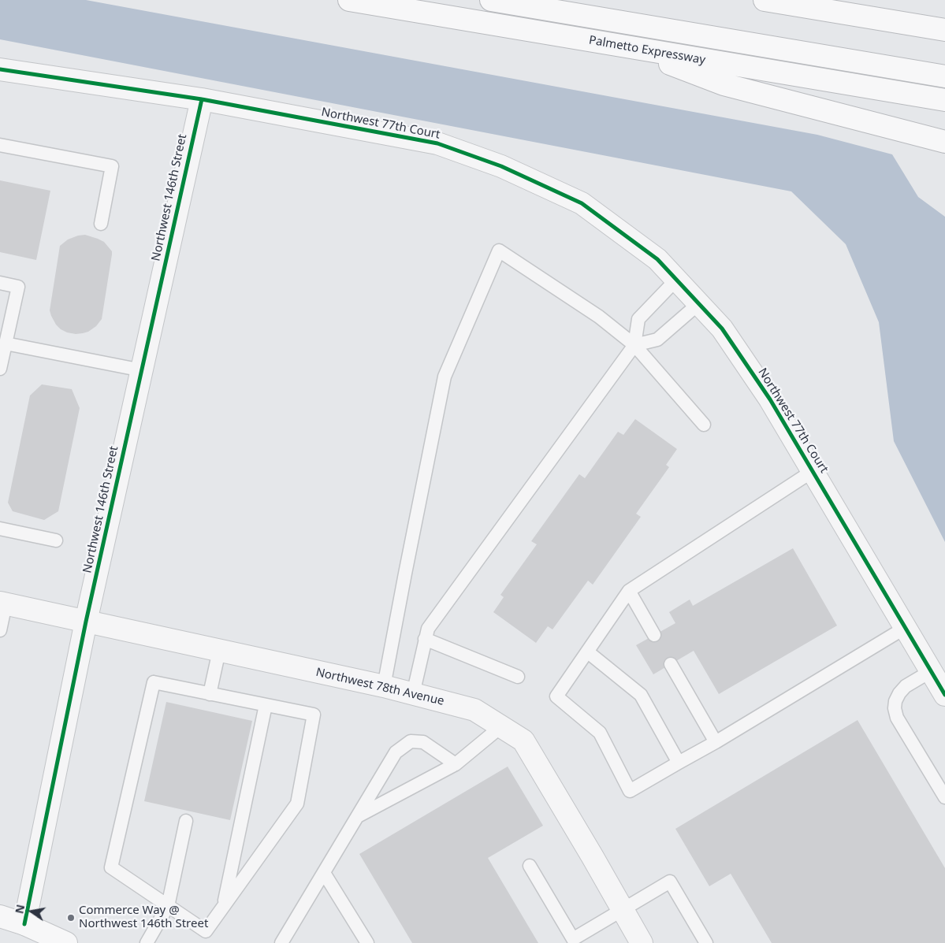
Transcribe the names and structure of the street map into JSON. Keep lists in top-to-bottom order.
{
  "streets": {
    "main road": ["Palmetto Expressway"],
    "street": ["Northwest 77th Court", "Northwest 146th Street", "Northwest 78th Avenue"]
  },
  "crossings": [
    ["Northwest 77th Court", "Northwest 146th Street"],
    ["Northwest 146th Street", "Northwest 78th Avenue"]
  ],
  "places": ["Commerce Way @ Northwest 146th Street"],
  "north": "left"
}
